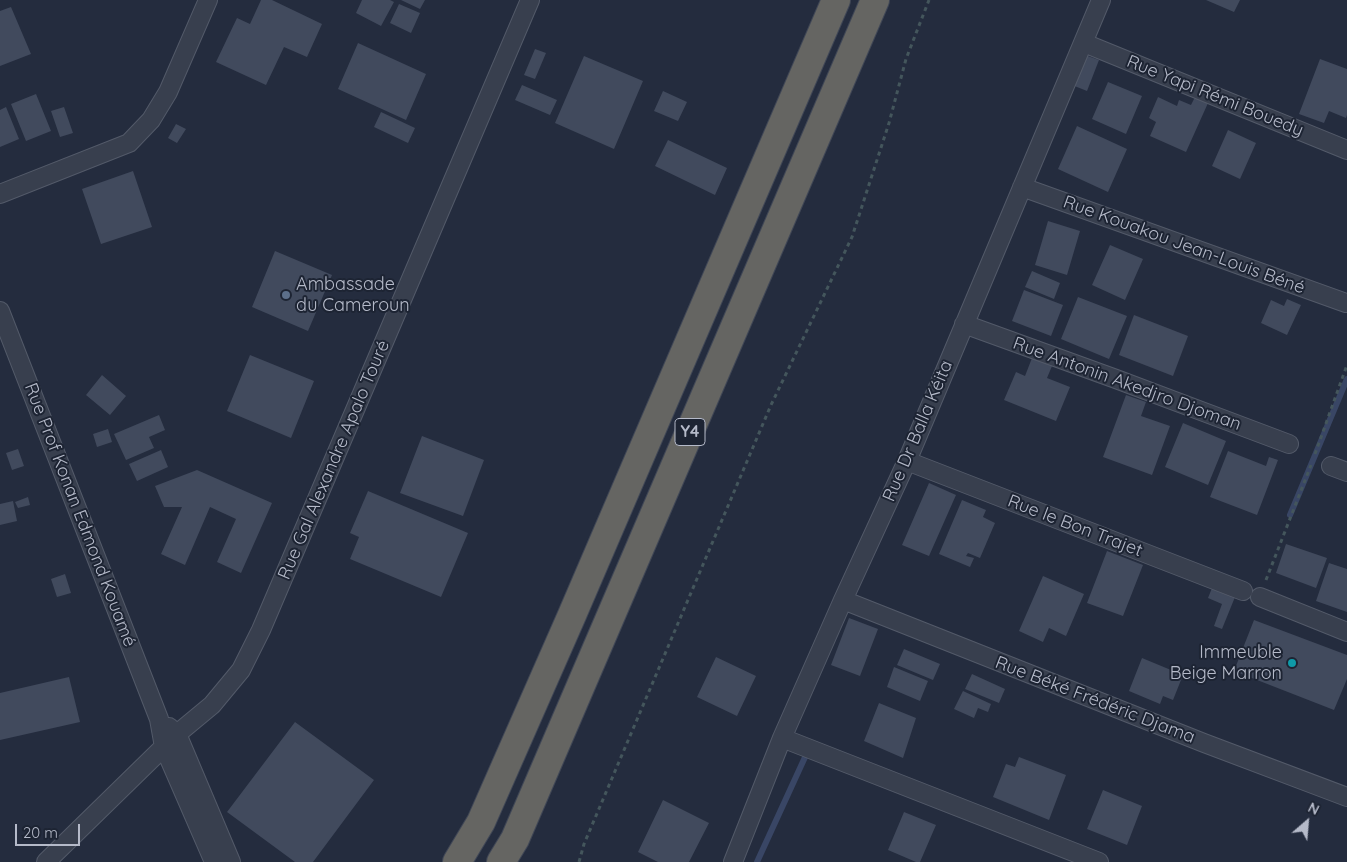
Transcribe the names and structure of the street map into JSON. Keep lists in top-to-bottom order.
{
  "streets": {
    "highway": ["Y4"],
    "street": [
      "Rue Yapi Rémi Bouedy",
      "Rue Kouakou Jean-Louis Béné",
      "Rue Antonin Akedjro Djoman",
      "Rue Dr Balla Kéita",
      "Rue Gal Alexandre Apalo Touré",
      "Rue Prof Konan Edmond Kouamé",
      "Rue le Bon Trajet",
      "Rue Béké Frédéric Djama"
    ]
  },
  "crossings": [
    ["Rue Yapi Rémi Bouedy", "Rue Dr Balla Kéita"],
    ["Rue Kouakou Jean-Louis Béné", "Rue Dr Balla Kéita"],
    ["Rue Antonin Akedjro Djoman", "Rue Dr Balla Kéita"],
    ["Rue Dr Balla Kéita", "Rue le Bon Trajet"],
    ["Rue Dr Balla Kéita", "Rue Béké Frédéric Djama"],
    ["Rue Gal Alexandre Apalo Touré", "Rue Prof Konan Edmond Kouamé"]
  ],
  "places": ["Ambassade du Cameroun", "Immeuble Beige Marron"],
  "scale_bar": "20 m",
  "north": "top right"
}
